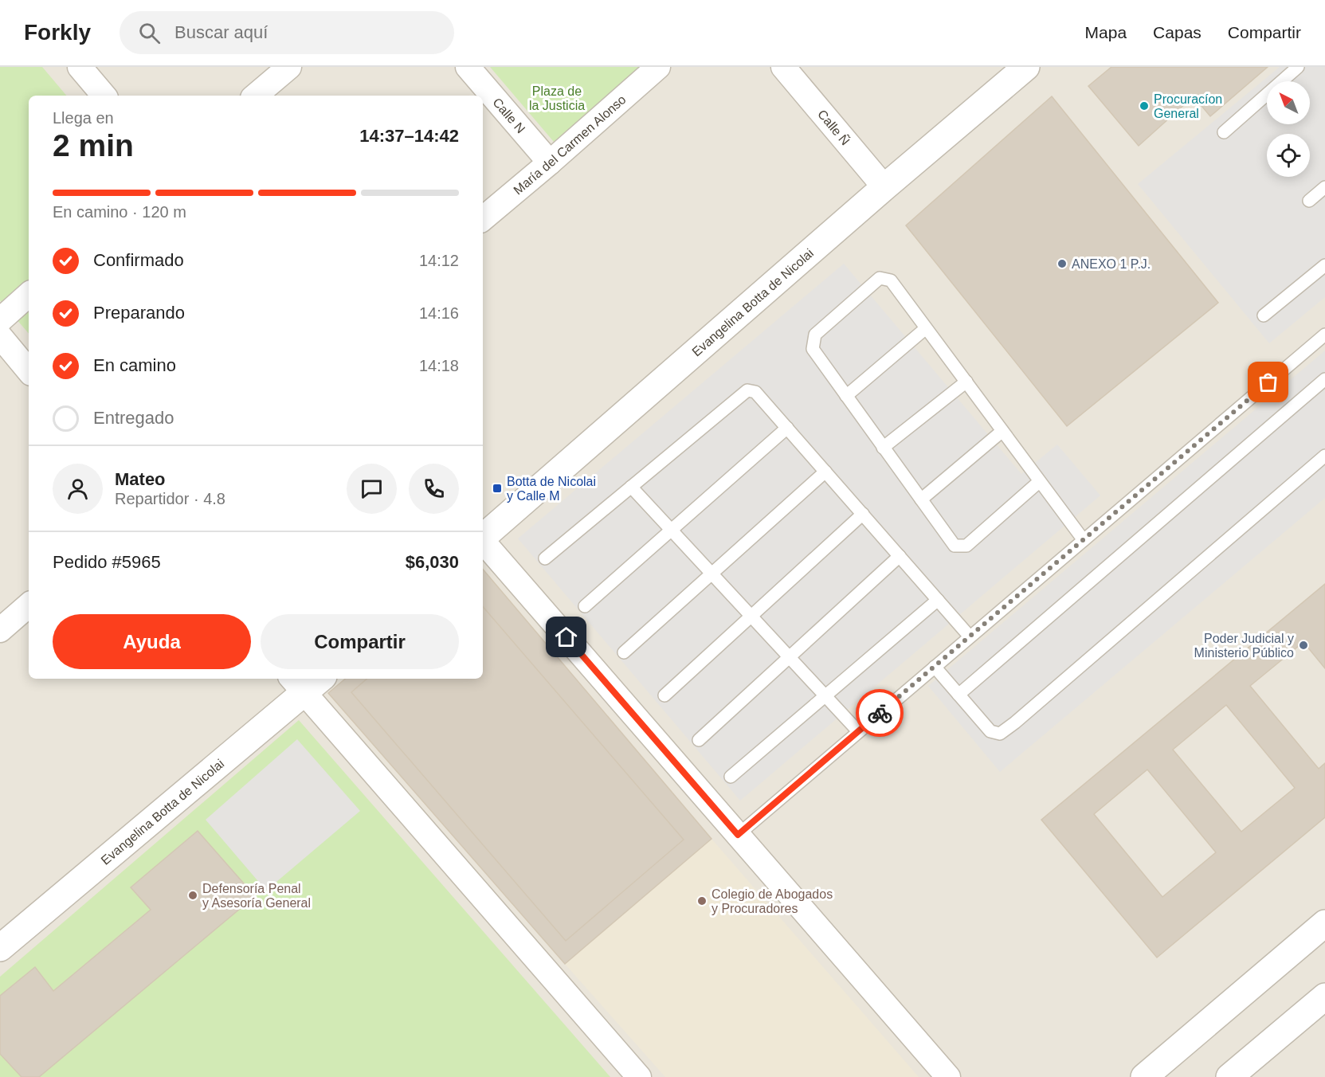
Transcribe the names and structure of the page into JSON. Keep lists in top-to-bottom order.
{
  "streets": {
    "street": [
      "Calle N",
      "Calle Ñ",
      "María del Carmen Alonso",
      "Evangelina Botta de Nicolai"
    ]
  },
  "crossings": [
    ["Calle N", "María del Carmen Alonso"],
    ["Calle Ñ", "Evangelina Botta de Nicolai"]
  ],
  "parks": ["Plaza de la Justicia"],
  "places": {
    "other": [
      "Procuracíon General",
      "ANEXO 1 P.J.",
      "Poder Judicial y Ministerio Público",
      "Defensoría Penal y Asesoría General",
      "Colegio de Abogados y Procuradores"
    ],
    "transit": ["Botta de Nicolai y Calle M"]
  },
  "north": "top left",
  "page": {
    "header": "Forkly",
    "search": "Buscar aquí",
    "nav": ["Mapa", "Capas", "Compartir"],
    "heading": ["2 min", "Llega en", "14:37–14:42"],
    "panel": [
      "Mateo",
      "Repartidor · 4.8",
      "Pedido #5965",
      "$6,030"
    ],
    "bar": "En camino · 120 m",
    "list": [
      ["Confirmado", "14:12"],
      ["Preparando", "14:16"],
      ["En camino", "14:18"],
      "Entregado"
    ],
    "buttons": ["Ayuda", "Compartir"]
  }
}
